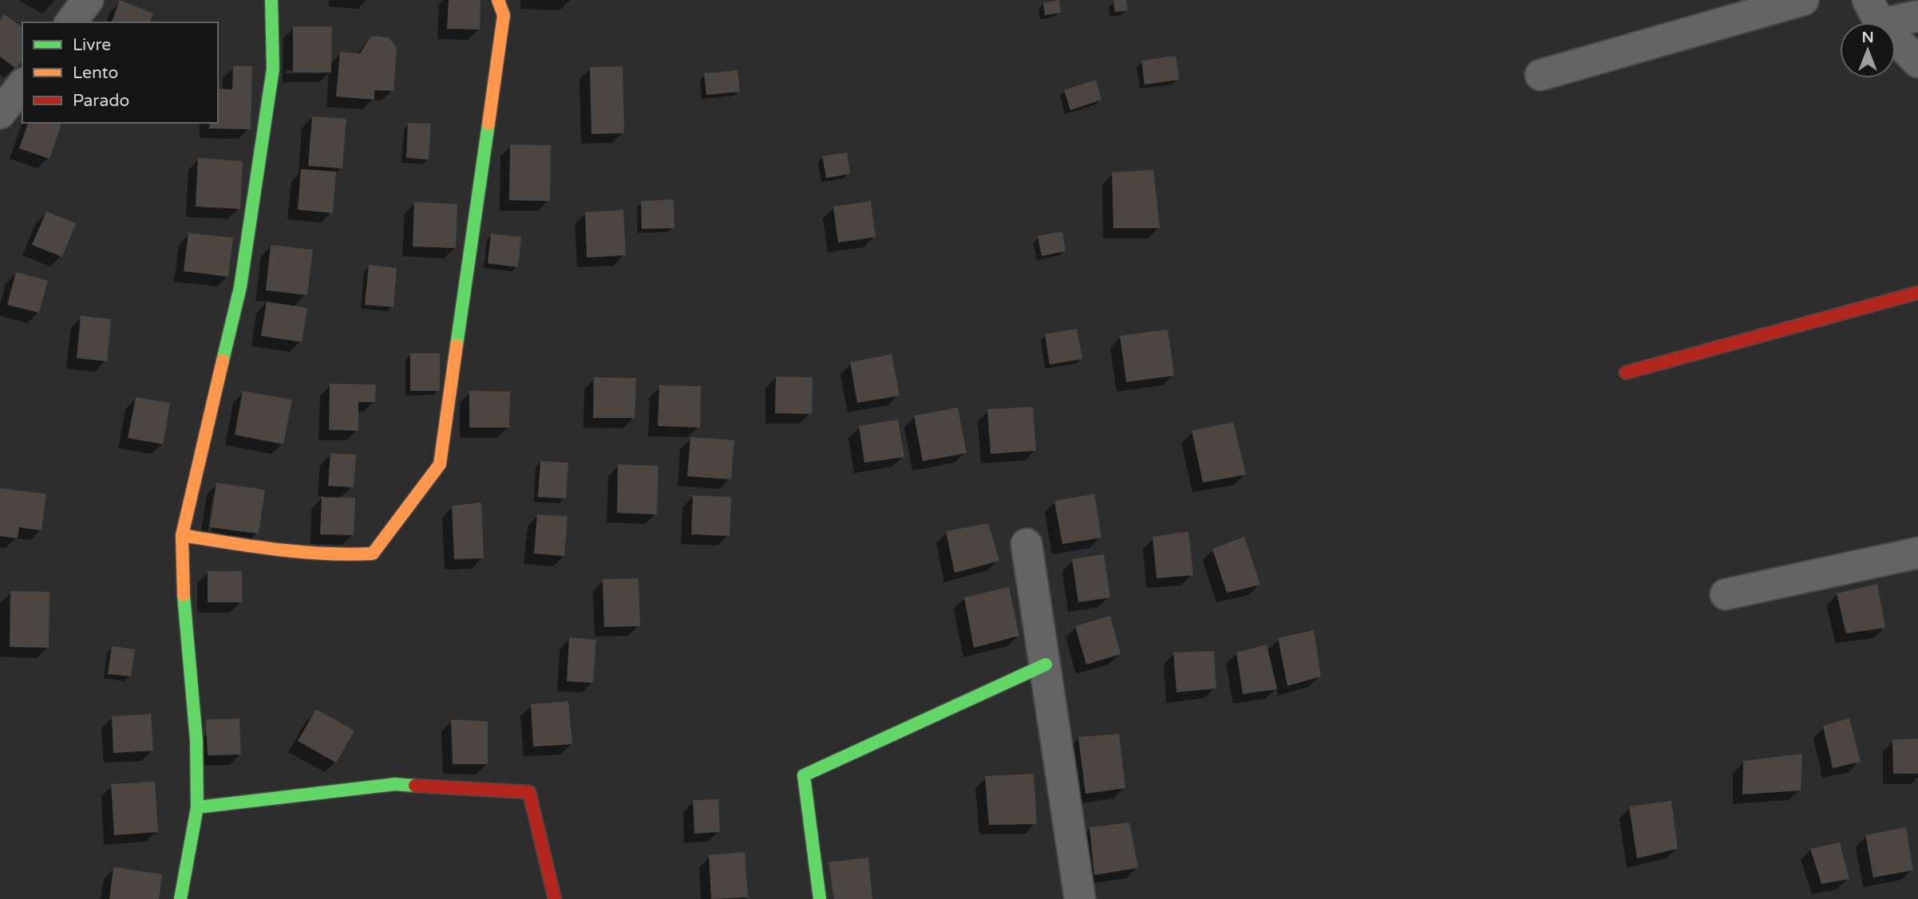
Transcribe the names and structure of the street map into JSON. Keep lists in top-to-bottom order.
{
  "legend": ["Livre", "Lento", "Parado"],
  "north": "top"
}
